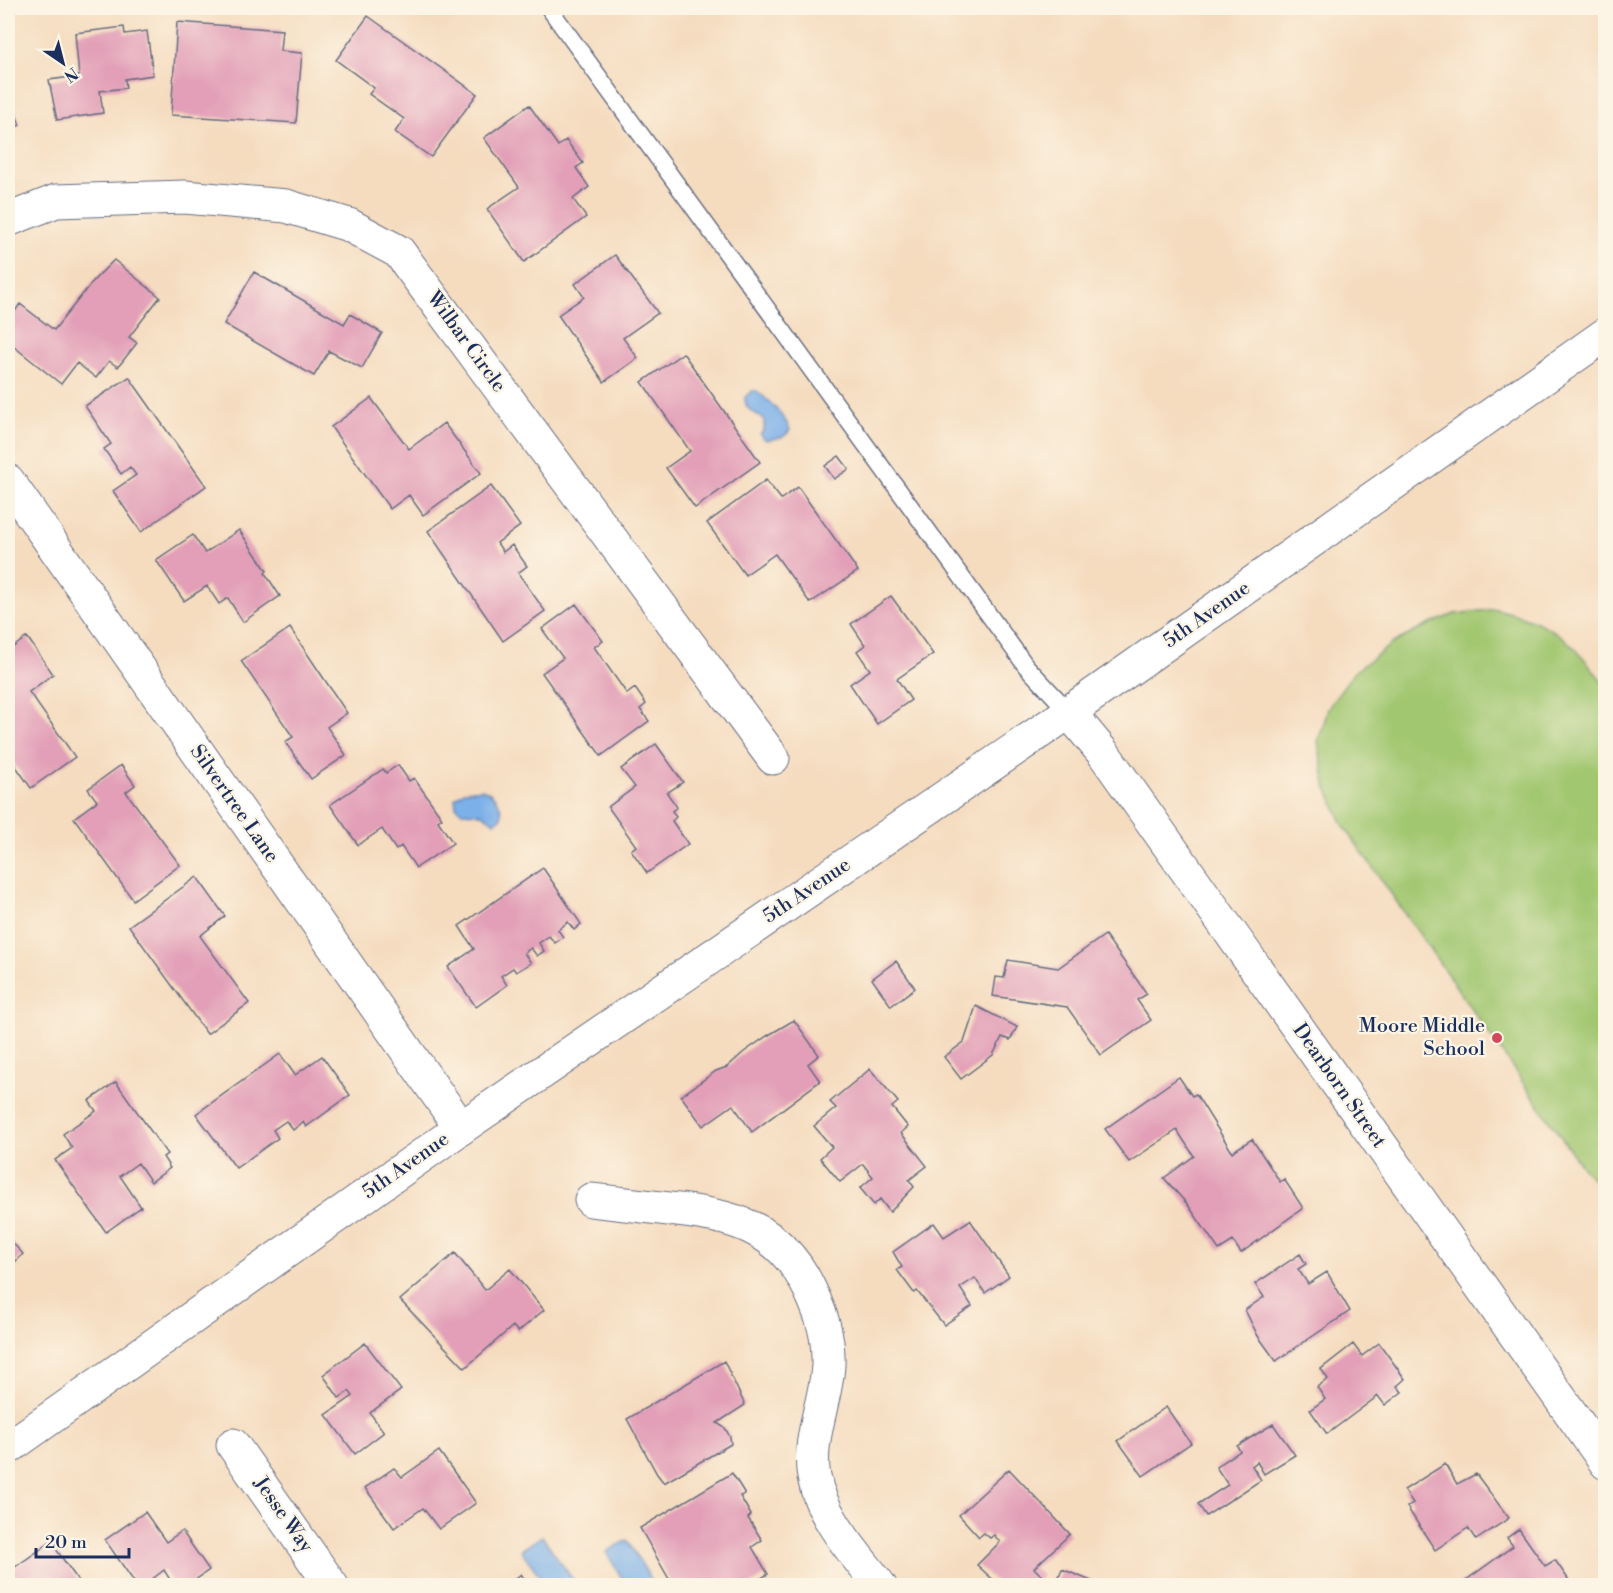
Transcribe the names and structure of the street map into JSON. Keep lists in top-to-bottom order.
{
  "streets": {
    "street": [
      "Wilbar Circle",
      "5th Avenue",
      "Silvertree Lane",
      "Dearborn Street",
      "Jesse Way"
    ]
  },
  "crossings": [
    ["5th Avenue", "Silvertree Lane"],
    ["5th Avenue", "Dearborn Street"]
  ],
  "places": ["Moore Middle School"],
  "scale_bar": "20 m",
  "north": "bottom right"
}
